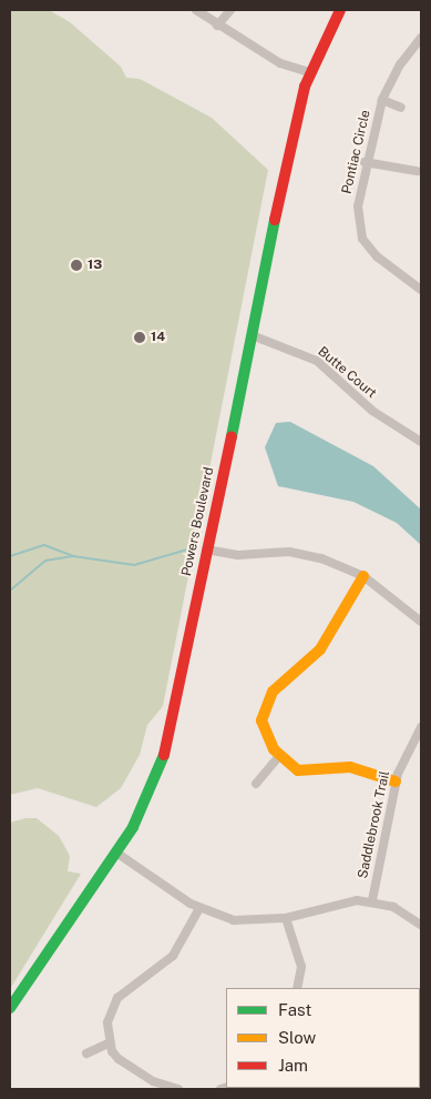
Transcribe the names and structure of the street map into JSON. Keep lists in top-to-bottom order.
{
  "streets": {
    "main road": ["Powers Boulevard"],
    "street": ["Pontiac Circle", "Butte Court", "Saddlebrook Trail"]
  },
  "crossings": [
    ["Butte Court", "Powers Boulevard"]
  ],
  "places": ["13", "14"],
  "legend": ["Fast", "Slow", "Jam"]
}
